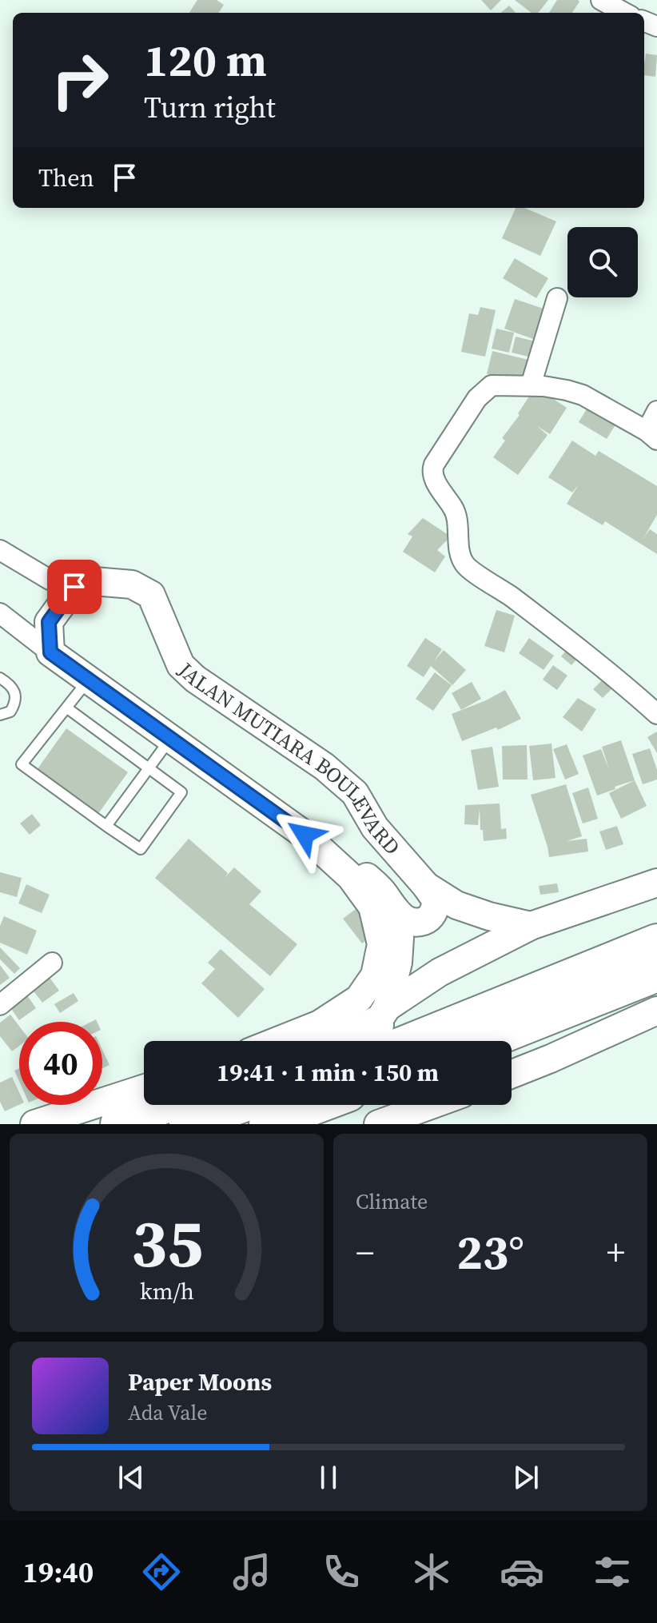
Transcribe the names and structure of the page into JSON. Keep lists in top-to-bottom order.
{
  "streets": {
    "street": ["JALAN MUTIARA BOULEVARD"]
  },
  "page": {
    "turn": ["120 m", "Turn right"],
    "then": "Then",
    "limit": "40",
    "trip": "19:41 · 1 min · 150 m",
    "tile": "Climate",
    "heat": ["−", "23°", "+"],
    "song": ["Paper Moons", "Ada Vale"],
    "tabs": "19:40",
    "gauge": ["35", "km/h"]
  }
}
